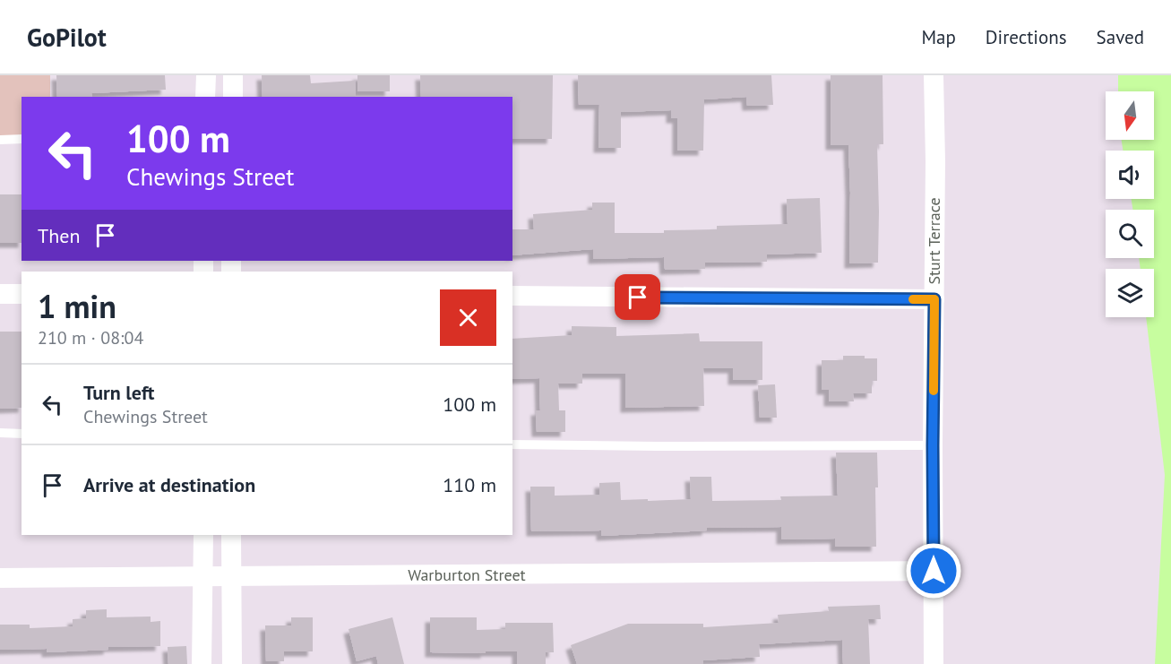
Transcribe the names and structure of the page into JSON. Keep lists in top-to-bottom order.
{
  "streets": {
    "street": ["Sturt Terrace", "Warburton Street"]
  },
  "crossings": [
    ["Sturt Terrace", "Warburton Street"]
  ],
  "north": "bottom",
  "page": {
    "header": "GoPilot",
    "nav": ["Map", "Directions", "Saved"],
    "turn": ["100 m", "Chewings Street"],
    "then": "Then",
    "heading": ["1 min", "210 m · 08:04"],
    "list": [
      {
        "name": "Turn left",
        "note": "Chewings Street",
        "value": "100 m"
      },
      {
        "name": "Arrive at destination",
        "value": "110 m"
      }
    ]
  }
}
